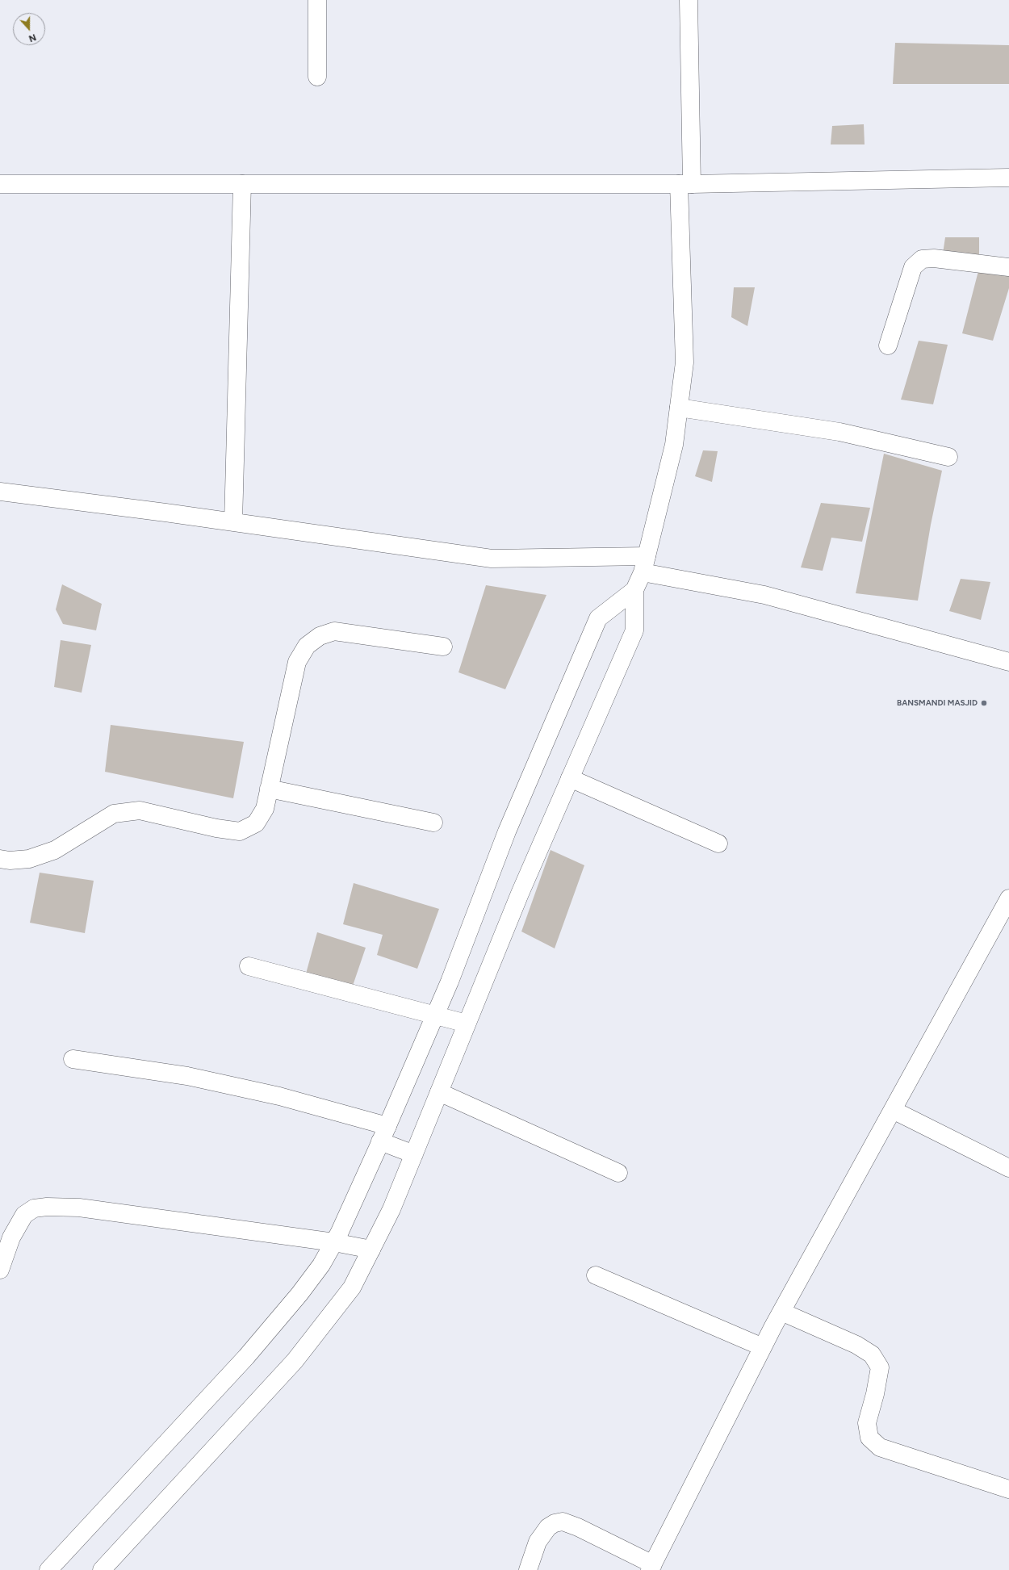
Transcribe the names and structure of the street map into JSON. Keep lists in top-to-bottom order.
{
  "places": ["BANSMANDI MASJID"],
  "north": "bottom"
}
